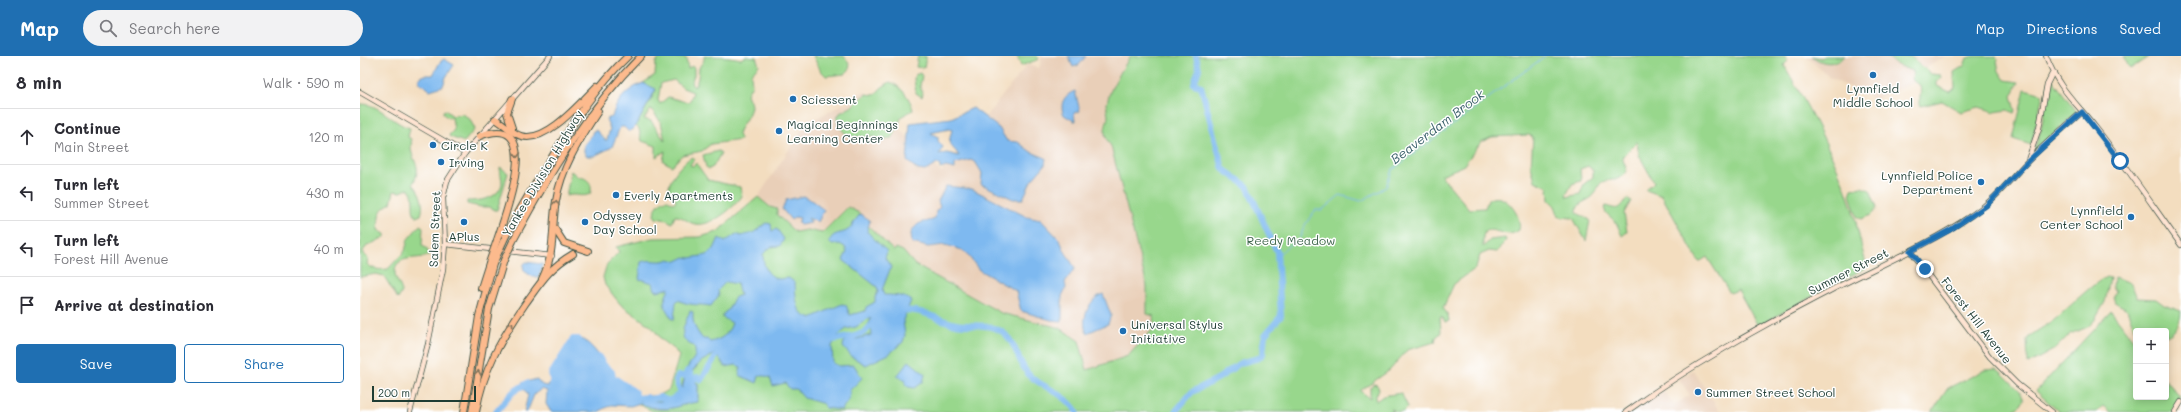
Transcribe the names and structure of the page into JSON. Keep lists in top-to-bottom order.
{
  "streets": {
    "highway": ["Yankee Division Highway"],
    "main road": ["Salem Street", "Summer Street", "Forest Hill Avenue"]
  },
  "crossings": [
    ["Summer Street", "Forest Hill Avenue"]
  ],
  "water": ["Beaverdam Brook"],
  "parks": ["Reedy Meadow"],
  "places": [
    "Lynnfield Middle School",
    "Sciessent",
    "Magical Beginnings Learning Center",
    "Circle K",
    "Irving",
    "Lynnfield Police Department",
    "Everly Apartments",
    "Lynnfield Center School",
    "APlus",
    "Odyssey Day School",
    "Universal Stylus Initiative",
    "Summer Street School"
  ],
  "scale_bar": "200 m",
  "page": {
    "header": "Map",
    "search": "Search here",
    "nav": ["Map", "Directions", "Saved"],
    "heading": ["8 min", "Walk · 590 m"],
    "list": [
      ["Continue", "Main Street", "120 m"],
      ["Turn left", "Summer Street", "430 m"],
      ["Turn left", "Forest Hill Avenue", "40 m"],
      "Arrive at destination"
    ],
    "map_buttons": ["+", "−"],
    "buttons": ["Save", "Share"],
    "scale": "200 m"
  }
}
